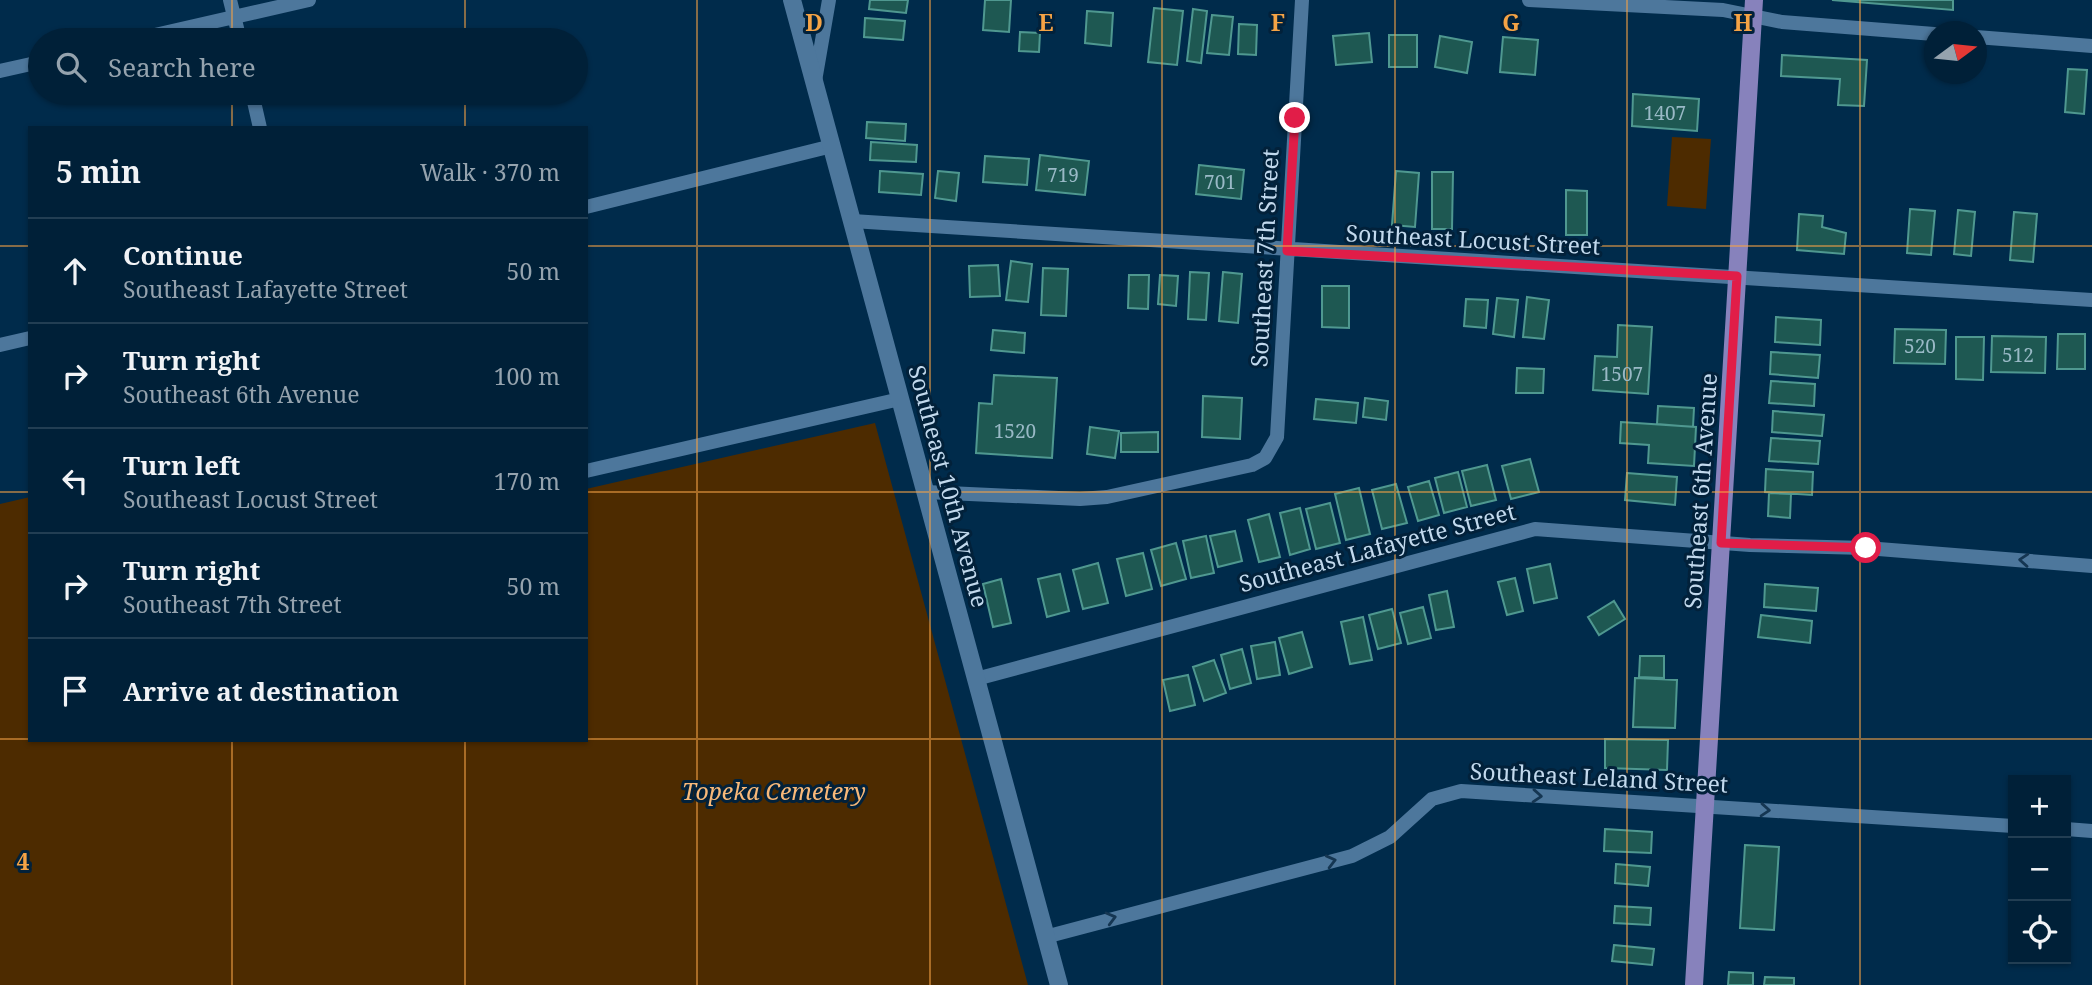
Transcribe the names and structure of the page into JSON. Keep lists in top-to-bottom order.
{
  "streets": {
    "main road": ["Southeast 10th Avenue", "Southeast 6th Avenue"],
    "street": [
      "Southeast Locust Street",
      "Southeast 7th Street",
      "Southeast Lafayette Street",
      "Southeast Leland Street"
    ]
  },
  "crossings": [
    ["Southeast Locust Street", "Southeast 7th Street"],
    ["Southeast Locust Street", "Southeast 10th Avenue"],
    ["Southeast Locust Street", "Southeast 6th Avenue"],
    ["Southeast 7th Street", "Southeast 10th Avenue"],
    ["Southeast 10th Avenue", "Southeast Lafayette Street"],
    ["Southeast 10th Avenue", "Southeast Leland Street"],
    ["Southeast 6th Avenue", "Southeast Lafayette Street"],
    ["Southeast 6th Avenue", "Southeast Leland Street"]
  ],
  "one_way": ["Southeast Leland Street"],
  "parks": ["Topeka Cemetery"],
  "house_numbers": [
    "1407",
    "719",
    "701",
    "520",
    "512",
    "1507",
    "1520"
  ],
  "north": "right",
  "page": {
    "search": "Search here",
    "heading": ["5 min", "Walk · 370 m"],
    "list": [
      ["Continue", "Southeast Lafayette Street", "50 m"],
      ["Turn right", "Southeast 6th Avenue", "100 m"],
      ["Turn left", "Southeast Locust Street", "170 m"],
      ["Turn right", "Southeast 7th Street", "50 m"],
      "Arrive at destination"
    ],
    "map_buttons": ["+", "−"]
  },
  "grid": {
    "columns": [
      "D",
      "E",
      "F",
      "G",
      "H"
    ],
    "rows": ["4"]
  }
}
